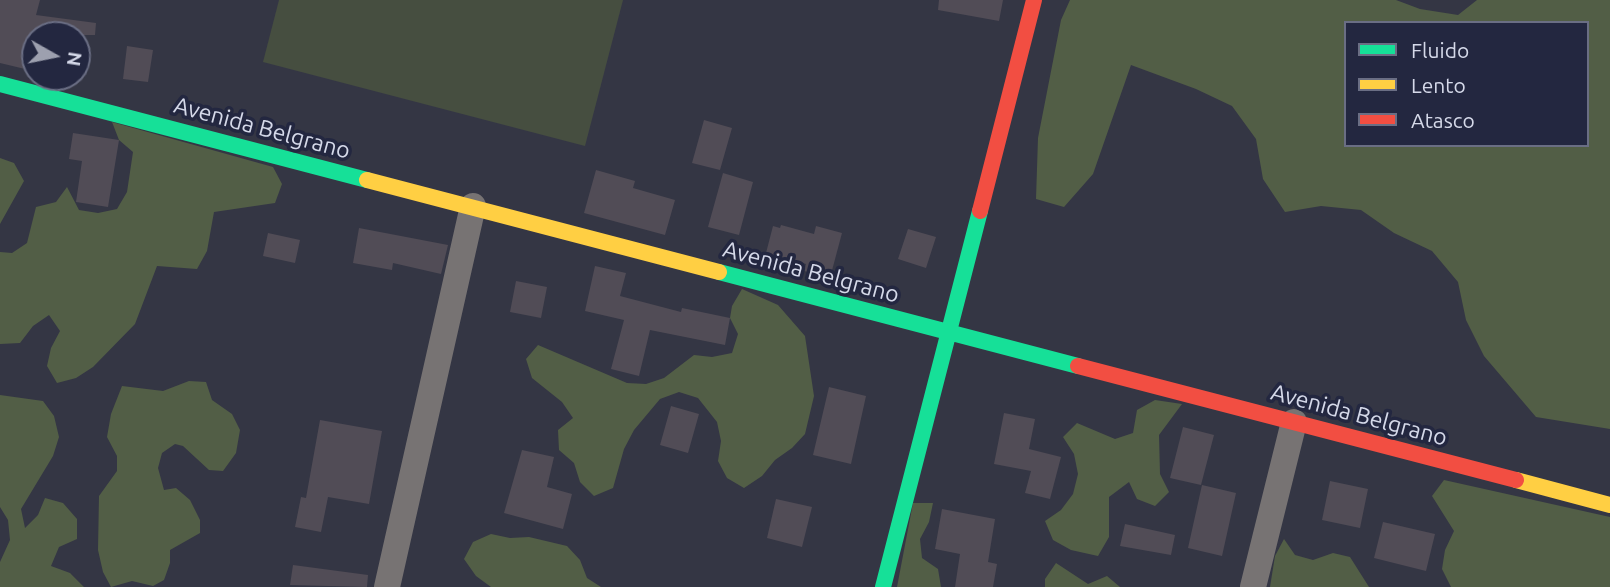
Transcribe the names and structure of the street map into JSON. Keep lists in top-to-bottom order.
{
  "streets": {
    "street": ["Avenida Belgrano"]
  },
  "legend": ["Fluido", "Lento", "Atasco"],
  "north": "right"
}
